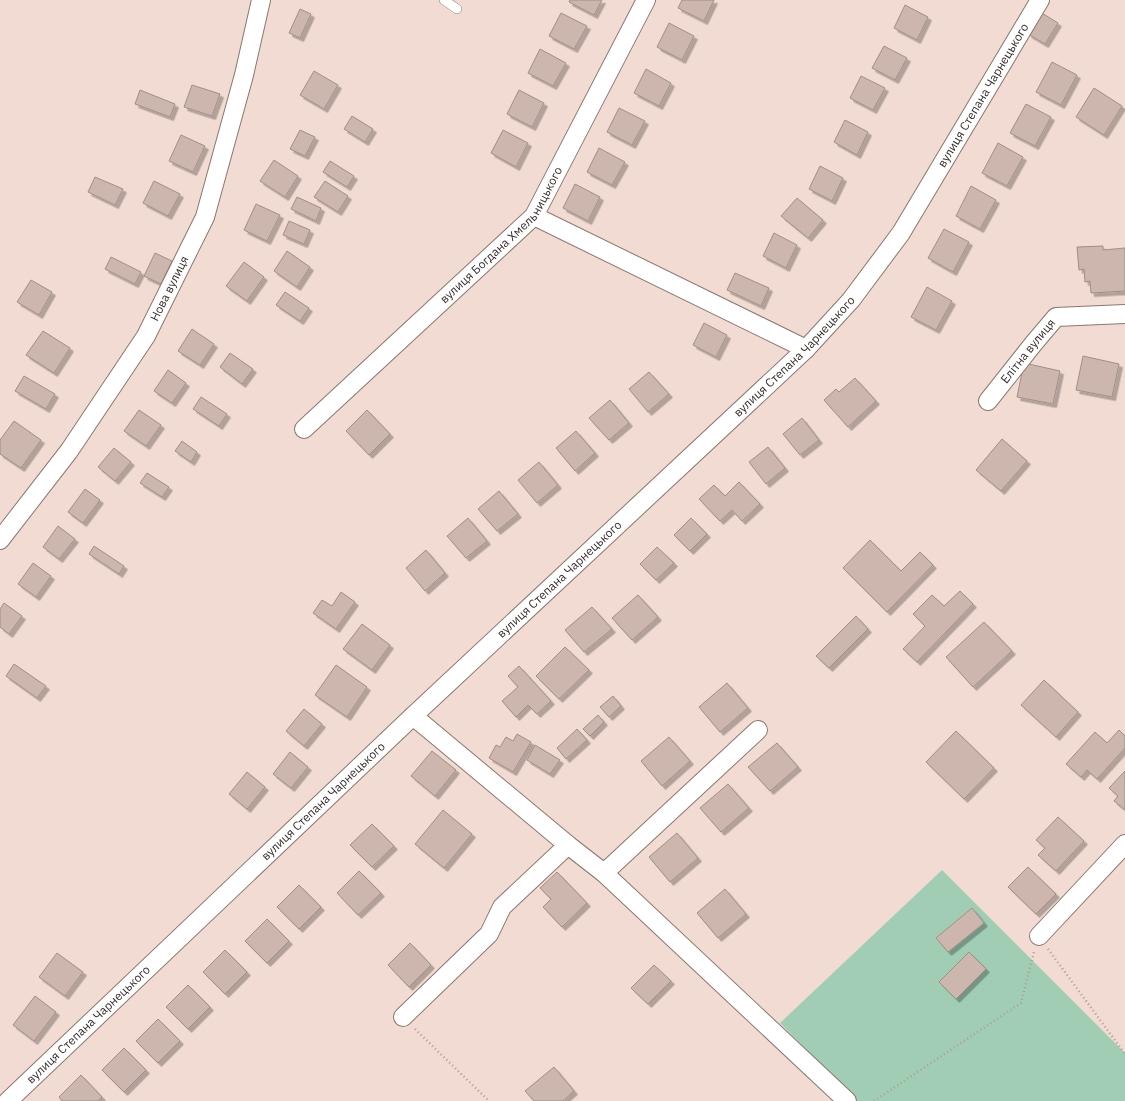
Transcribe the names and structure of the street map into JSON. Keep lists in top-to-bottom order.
{
  "streets": {
    "street": [
      "вулиця Степана Чарнецького",
      "вулиця Богдана Хмельницького",
      "Нова вулиця",
      "Елітна вулиця"
    ]
  }
}
